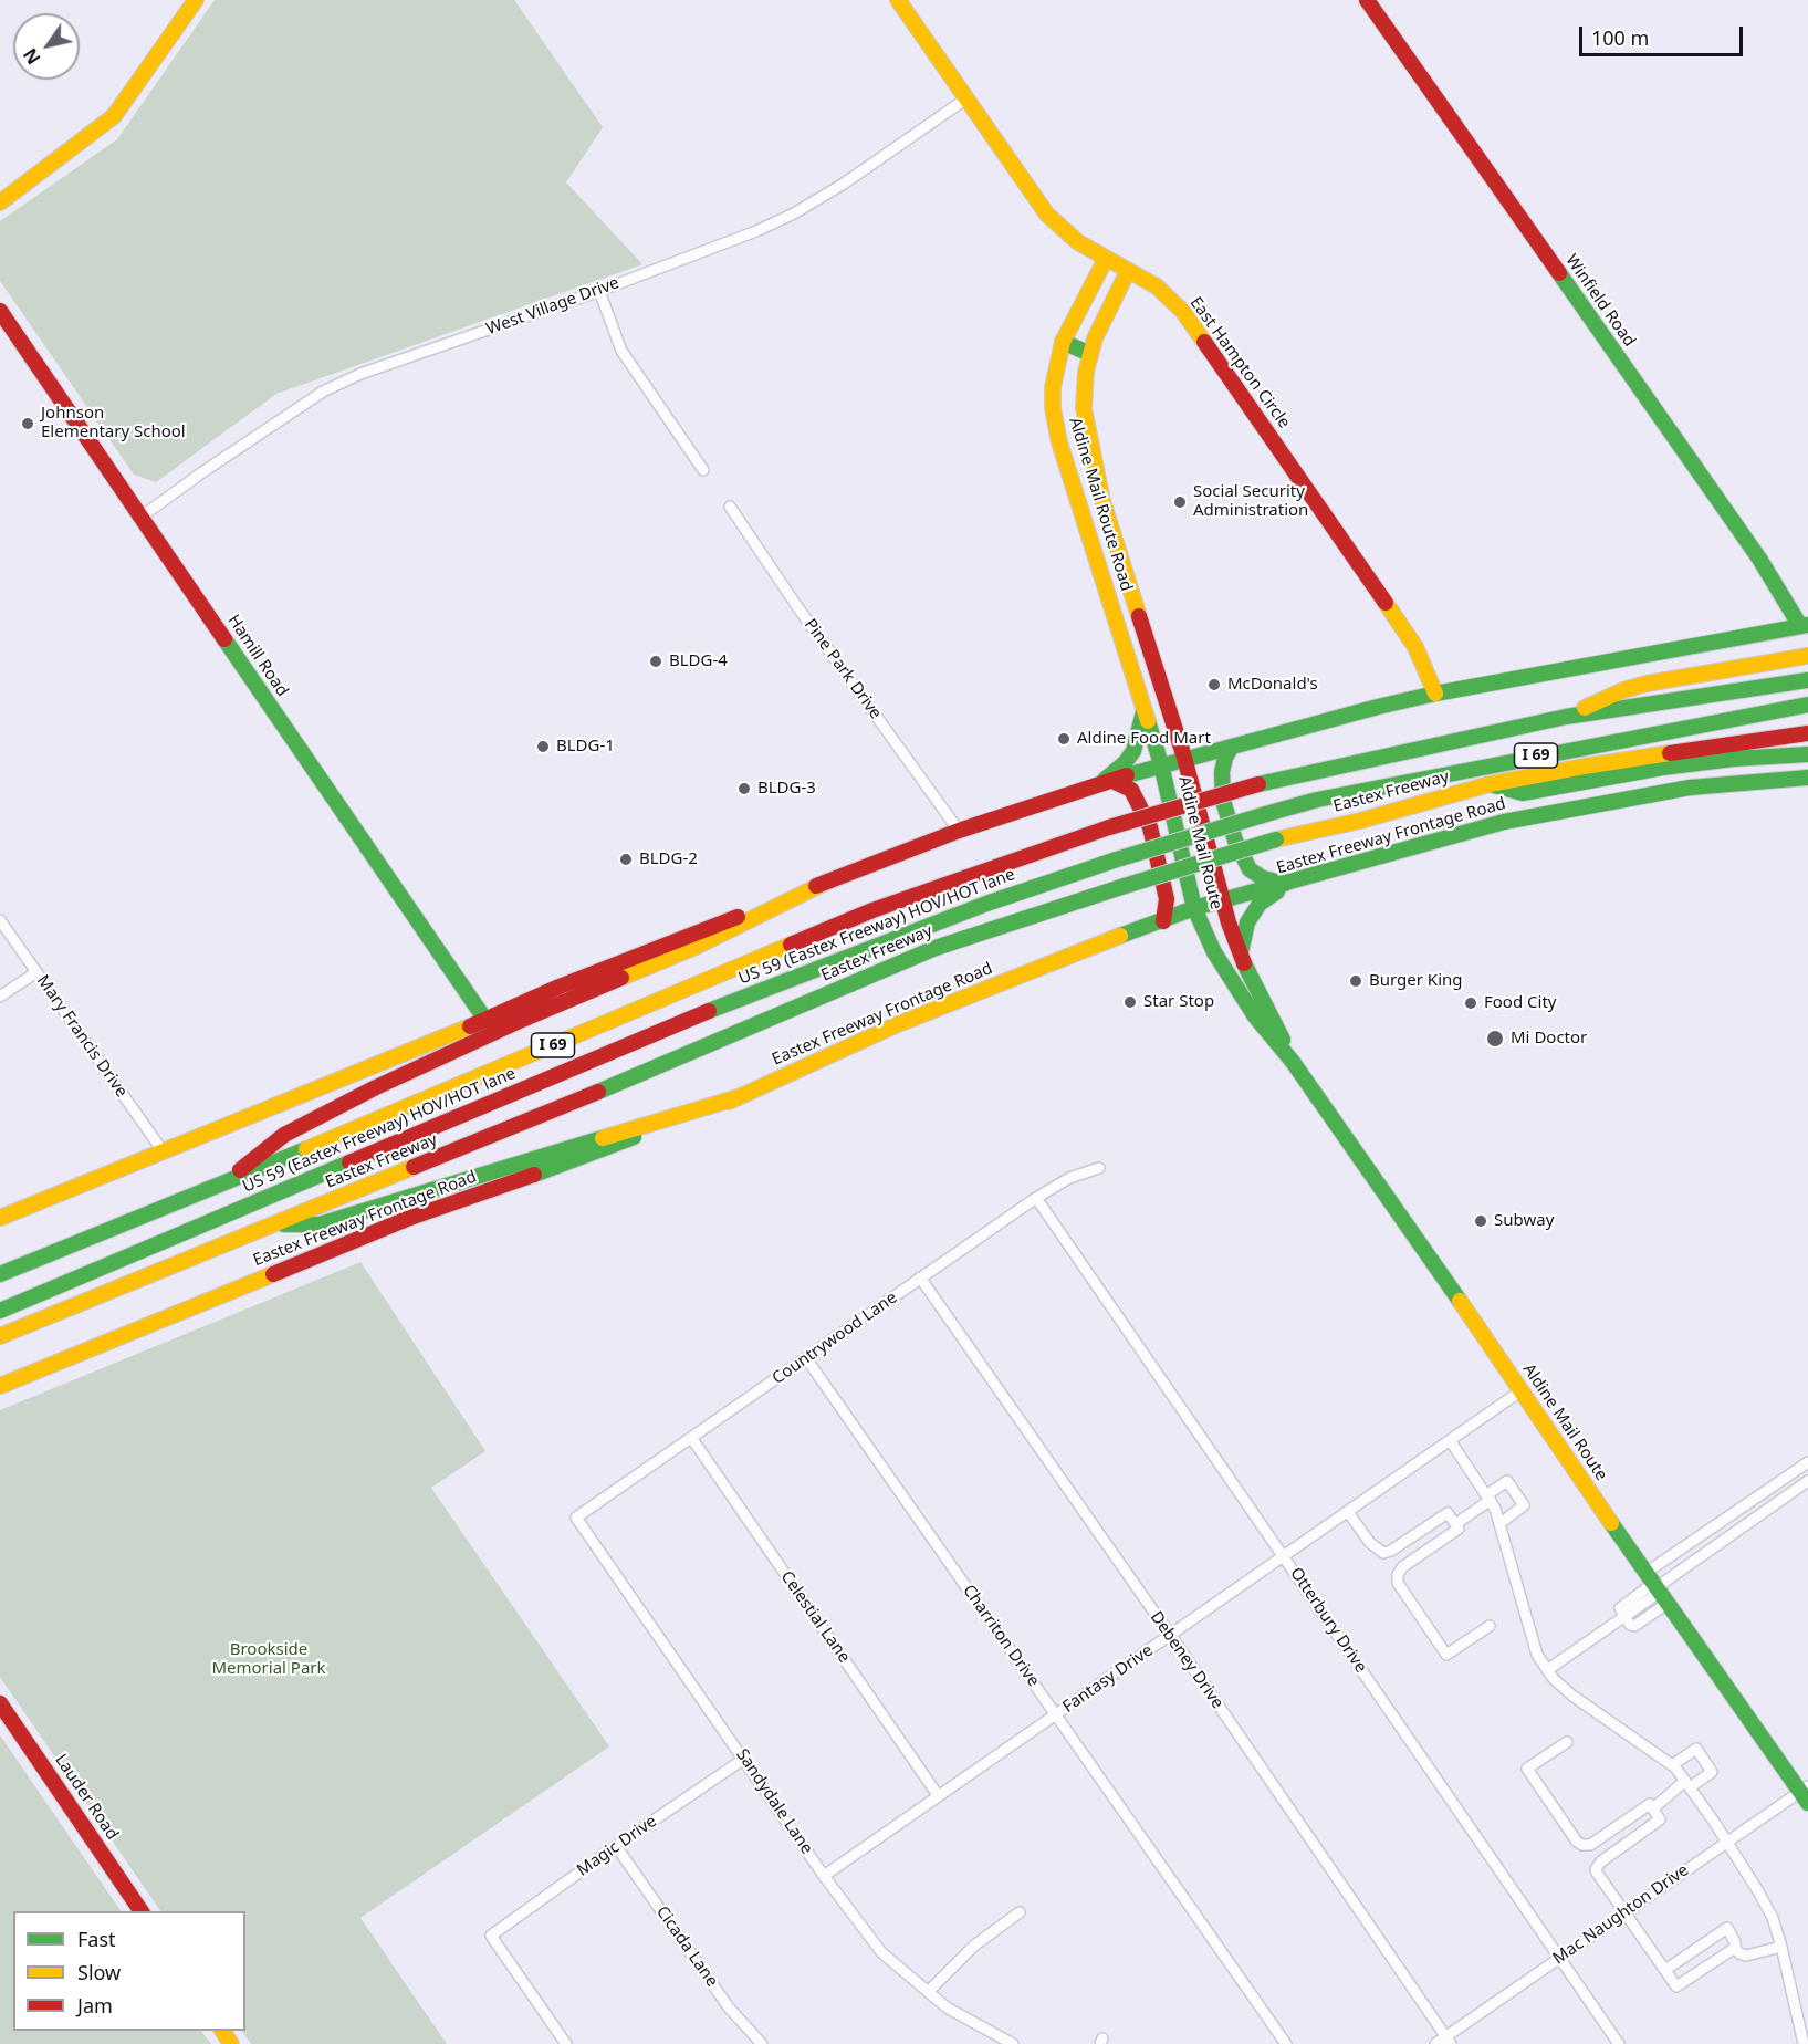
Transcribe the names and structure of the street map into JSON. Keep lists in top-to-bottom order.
{
  "streets": {
    "main road": [
      "Winfield Road",
      "East Hampton Circle",
      "Aldine Mail Route Road",
      "Hamill Road",
      "I 69",
      "Eastex Freeway",
      "Eastex Freeway Frontage Road",
      "Aldine Mail Route",
      "US 59 (Eastex Freeway) HOV/HOT lane",
      "Lauder Road"
    ],
    "street": [
      "West Village Drive",
      "Pine Park Drive",
      "Mary Francis Drive",
      "Countrywood Lane",
      "Celestial Lane",
      "Otterbury Drive",
      "Charriton Drive",
      "Debeney Drive",
      "Fantasy Drive",
      "Sandydale Lane",
      "Magic Drive",
      "Mac Naughton Drive",
      "Cicada Lane"
    ]
  },
  "crossings": [
    ["West Village Drive", "East Hampton Circle"],
    ["West Village Drive", "Hamill Road"],
    ["East Hampton Circle", "Aldine Mail Route Road"],
    ["Aldine Mail Route Road", "Aldine Mail Route"],
    ["Eastex Freeway Frontage Road", "Aldine Mail Route"],
    ["Aldine Mail Route", "Fantasy Drive"],
    ["Aldine Mail Route", "Mac Naughton Drive"],
    ["Countrywood Lane", "Celestial Lane"],
    ["Countrywood Lane", "Otterbury Drive"],
    ["Countrywood Lane", "Charriton Drive"],
    ["Countrywood Lane", "Debeney Drive"],
    ["Countrywood Lane", "Sandydale Lane"],
    ["Celestial Lane", "Fantasy Drive"],
    ["Otterbury Drive", "Fantasy Drive"],
    ["Otterbury Drive", "Mac Naughton Drive"],
    ["Charriton Drive", "Fantasy Drive"],
    ["Debeney Drive", "Fantasy Drive"],
    ["Debeney Drive", "Mac Naughton Drive"],
    ["Fantasy Drive", "Sandydale Lane"],
    ["Sandydale Lane", "Magic Drive"],
    ["Magic Drive", "Cicada Lane"]
  ],
  "parks": ["Brookside Memorial Park"],
  "places": [
    "Johnson Elementary School",
    "Social Security Administration",
    "BLDG-4",
    "McDonald's",
    "Aldine Food Mart",
    "BLDG-1",
    "BLDG-3",
    "BLDG-2",
    "Burger King",
    "Star Stop",
    "Food City",
    "Mi Doctor",
    "Subway"
  ],
  "legend": ["Fast", "Slow", "Jam"],
  "scale_bar": "100 m",
  "north": "bottom left"
}
